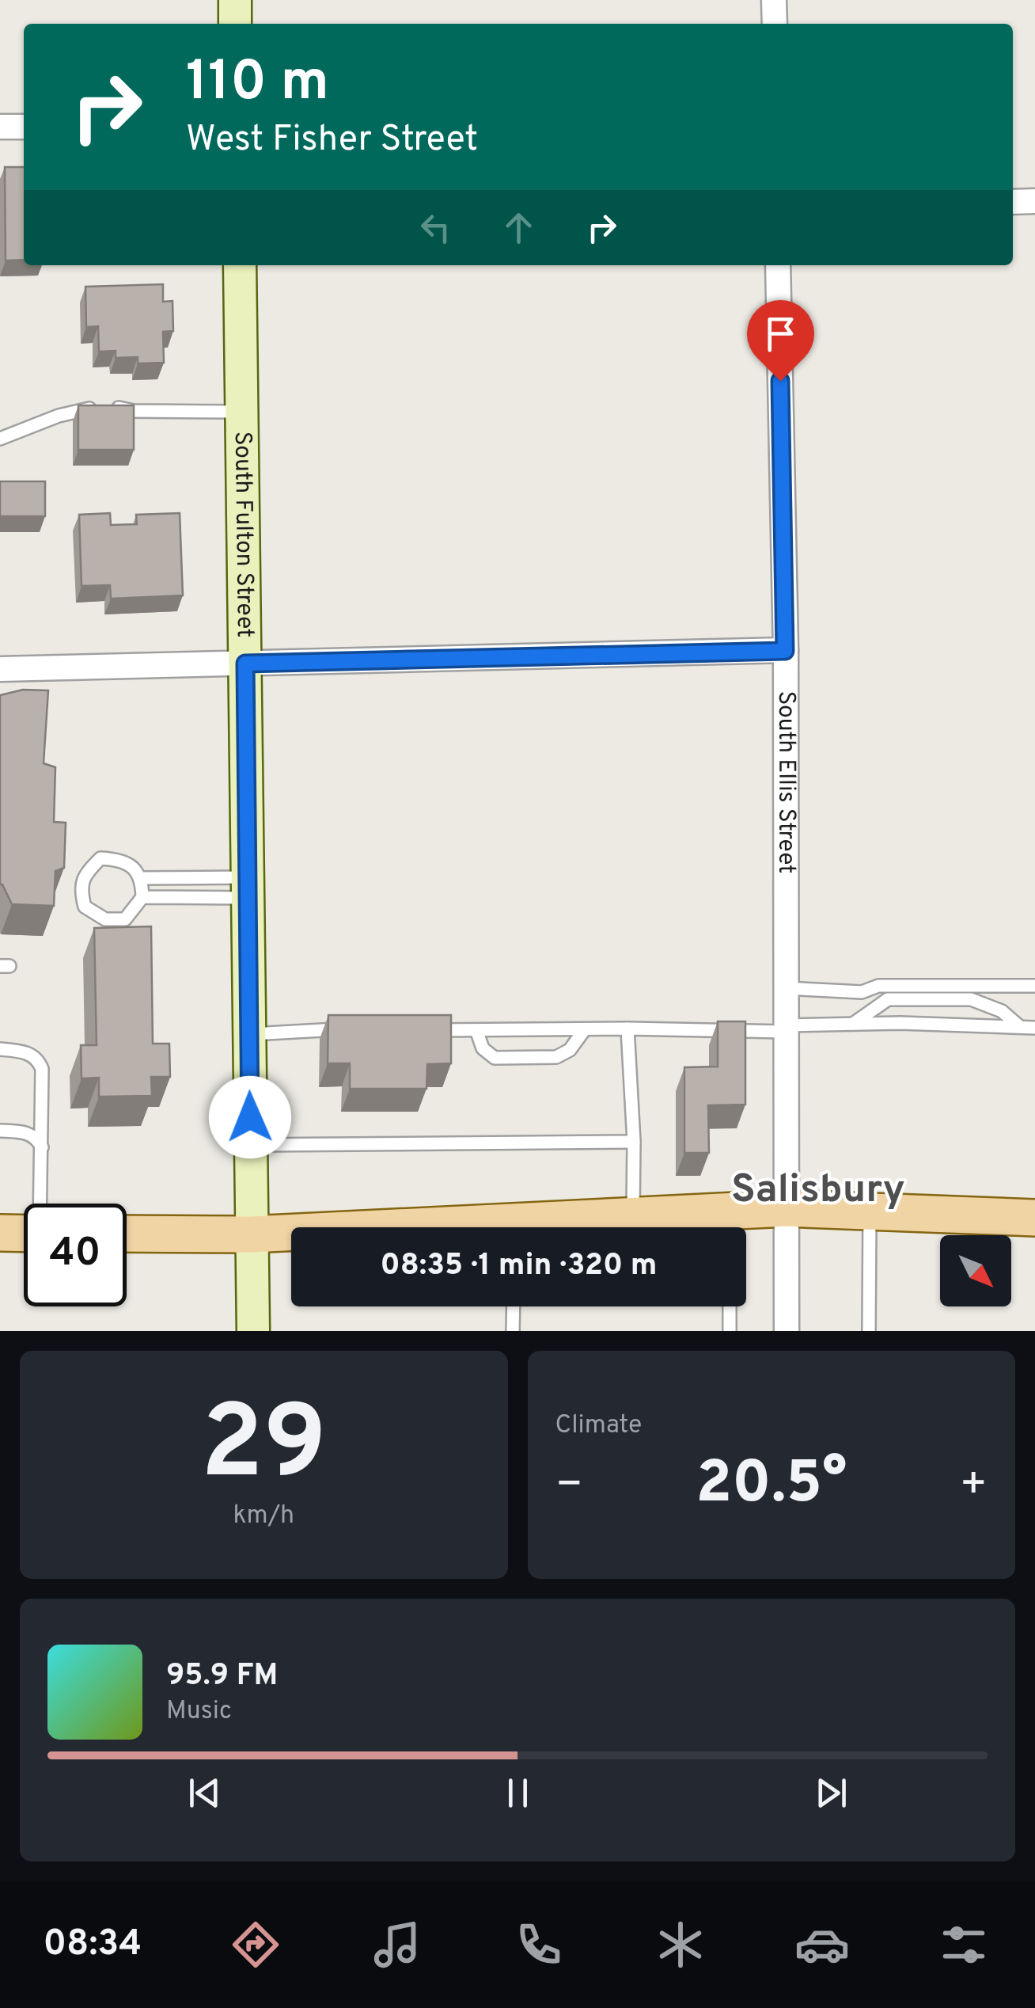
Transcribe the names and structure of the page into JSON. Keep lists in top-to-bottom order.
{
  "streets": {
    "street": ["South Fulton Street", "South Ellis Street"]
  },
  "districts": ["Salisbury"],
  "north": "bottom right",
  "page": {
    "turn": ["110 m", "West Fisher Street"],
    "limit": "40",
    "trip": "08:35 · 1 min · 320 m",
    "tile": [
      ["29", "km/h"],
      "Climate"
    ],
    "heat": ["−", "20.5°", "+"],
    "song": ["95.9 FM", "Music"],
    "tabs": "08:34"
  }
}
